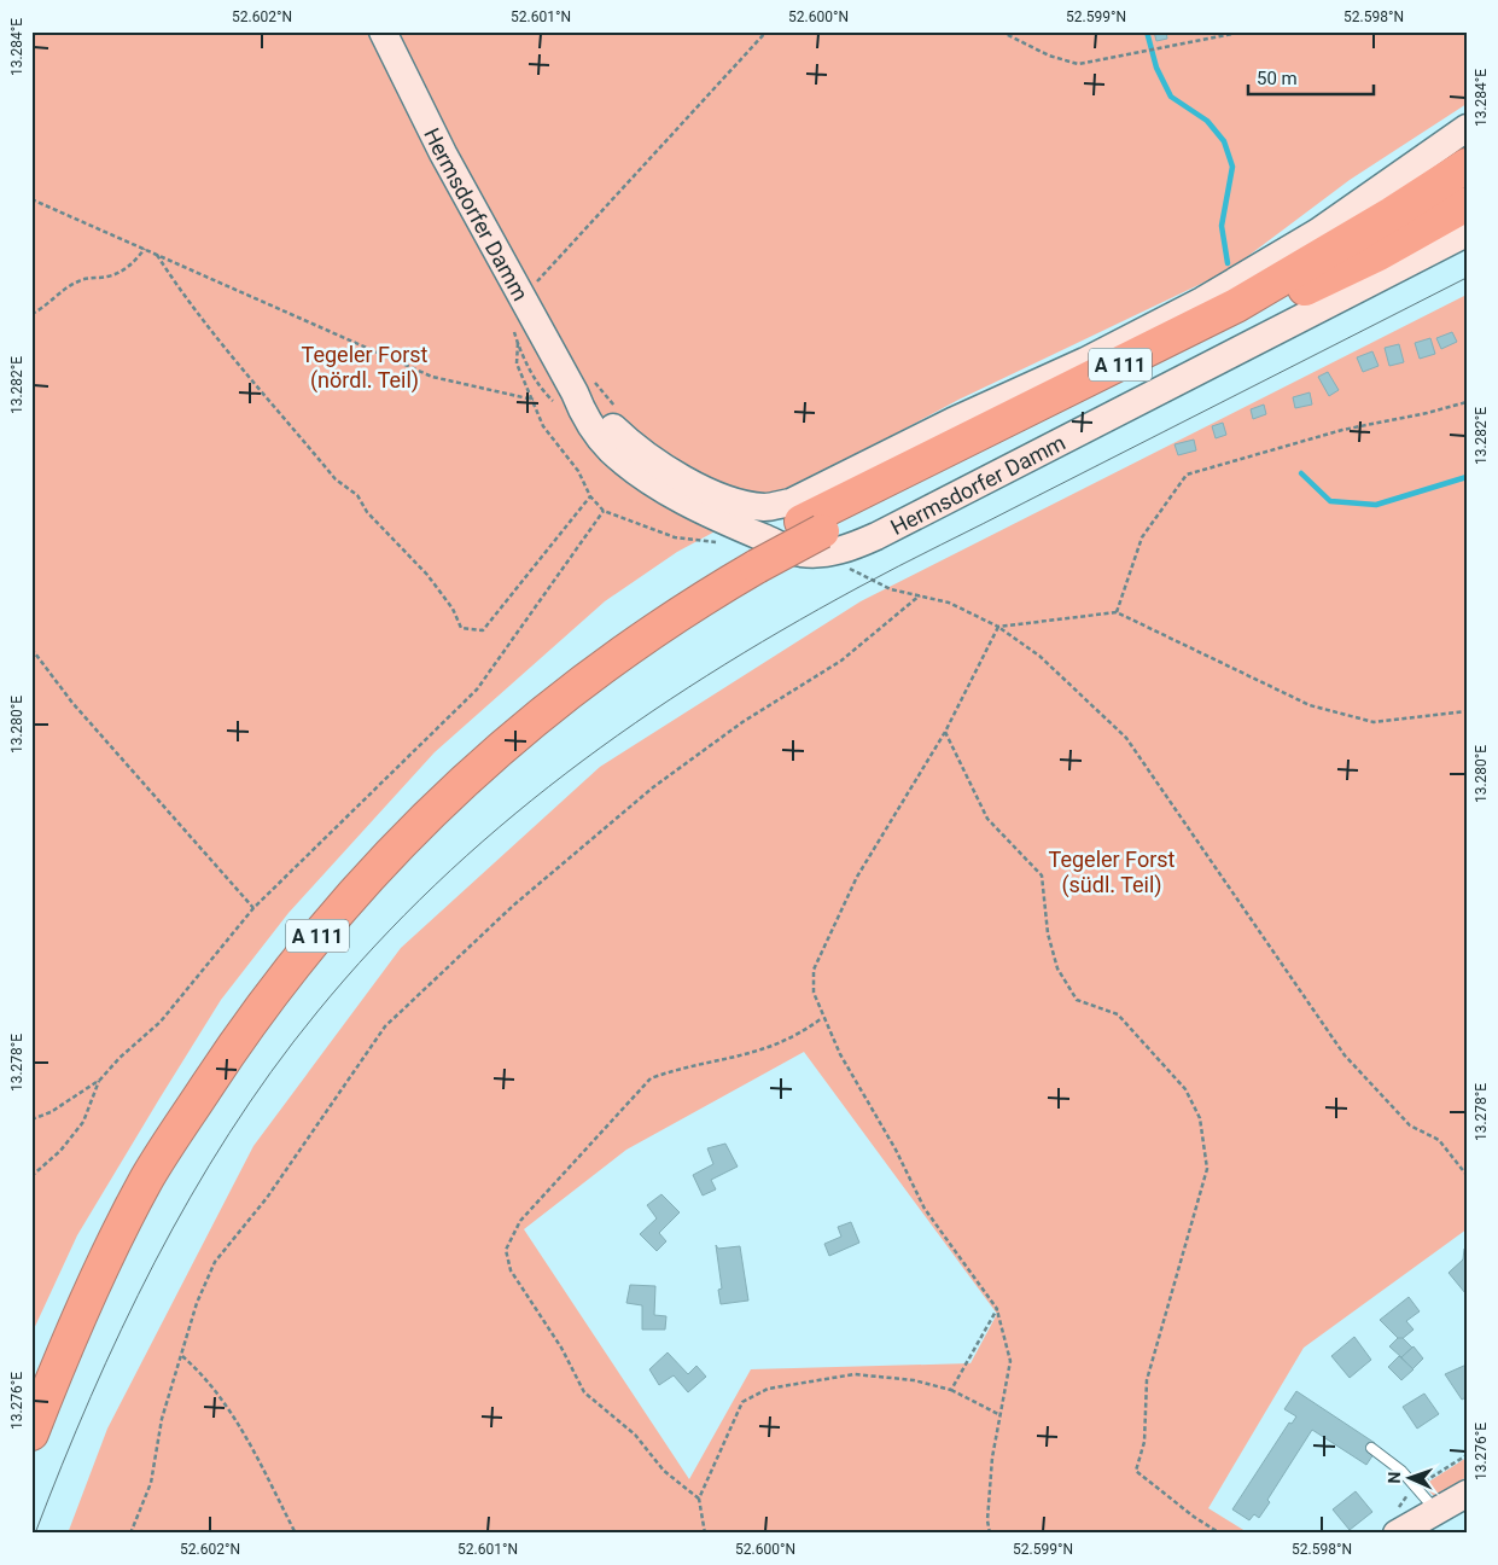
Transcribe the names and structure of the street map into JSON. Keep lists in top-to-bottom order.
{
  "streets": {
    "highway": ["A 111"],
    "main road": ["Hermsdorfer Damm"]
  },
  "parks": ["Tegeler Forst (nördl. Teil)", "Tegeler Forst (südl. Teil)"],
  "scale_bar": "50 m",
  "north": "left",
  "coordinates": [
    "52.602°N",
    "52.601°N",
    "52.600°N",
    "52.599°N",
    "52.598°N",
    "13.284°E",
    "13.282°E",
    "13.280°E",
    "13.278°E",
    "13.276°E"
  ]
}
